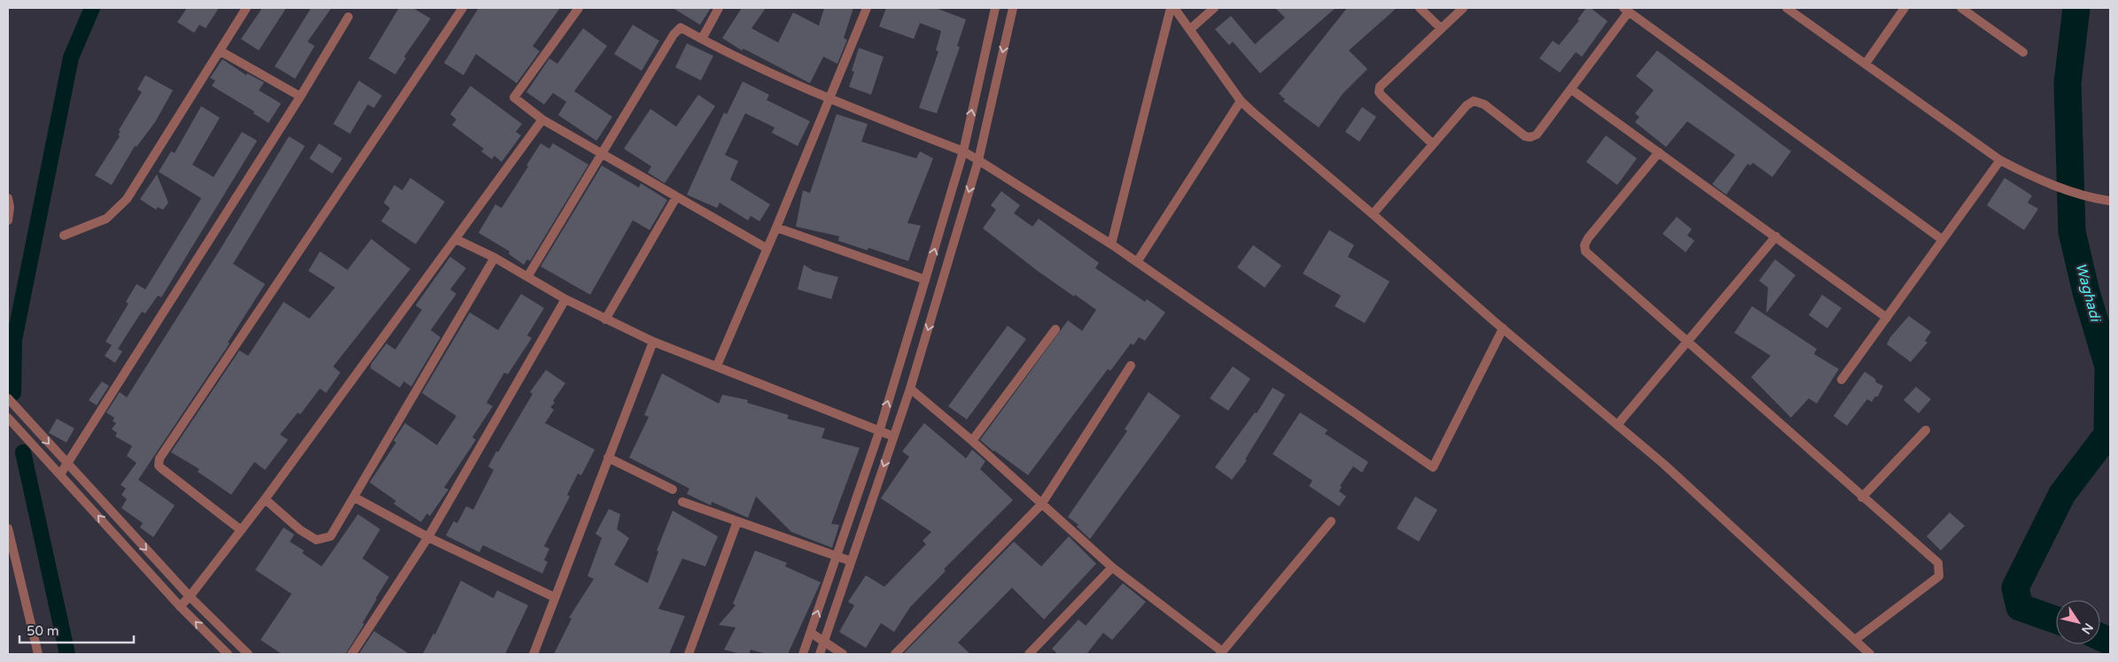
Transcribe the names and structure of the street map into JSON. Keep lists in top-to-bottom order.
{
  "water": ["Waghadi"],
  "scale_bar": "50 m",
  "north": "bottom right"
}
